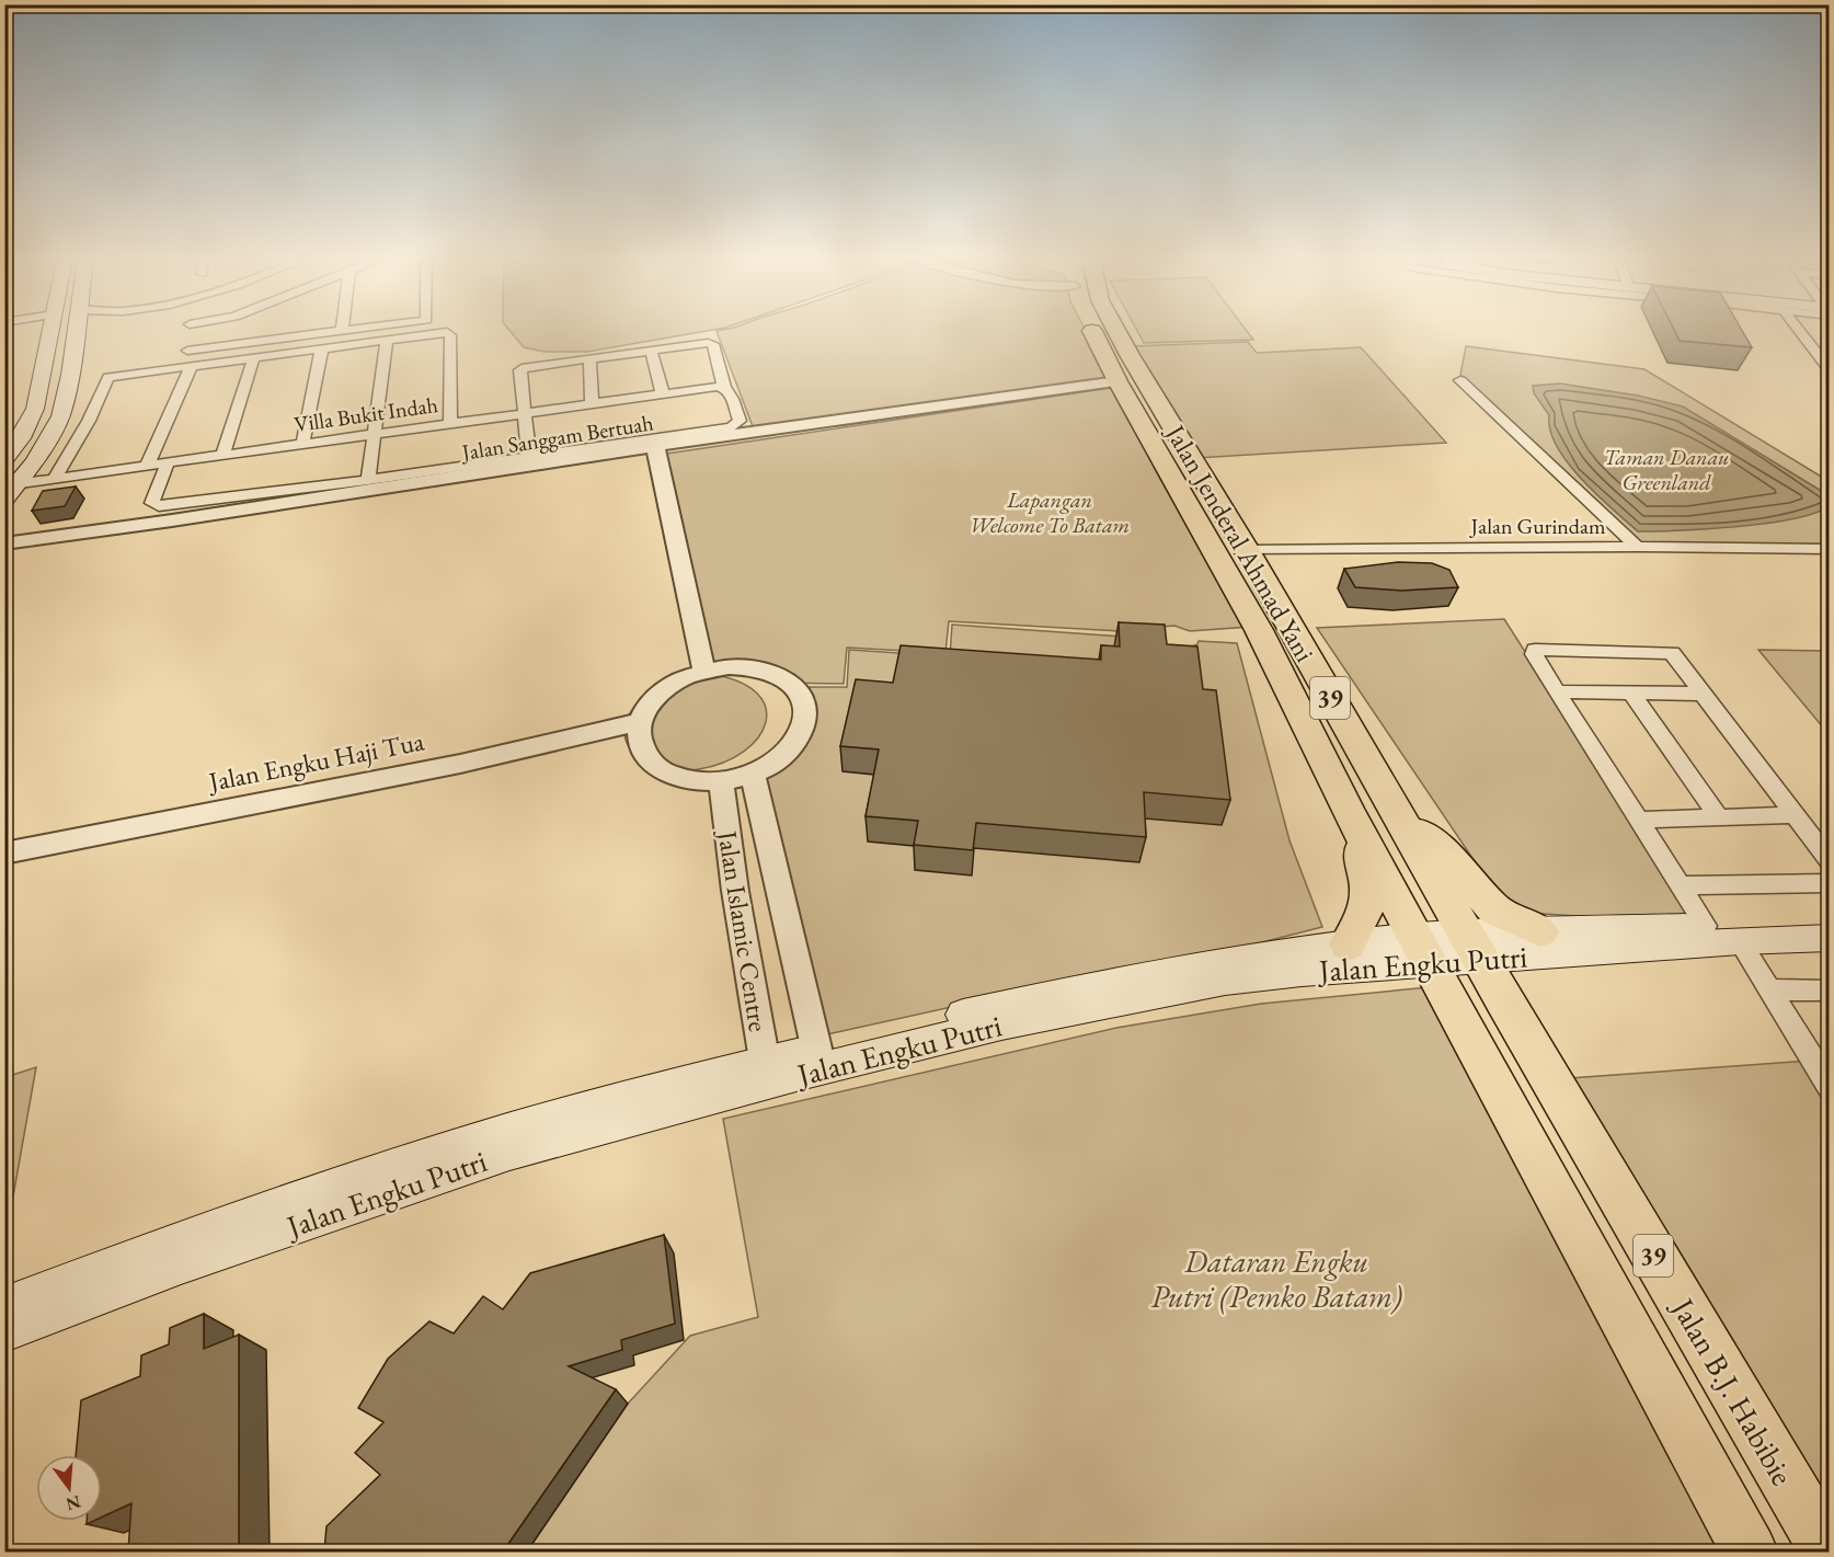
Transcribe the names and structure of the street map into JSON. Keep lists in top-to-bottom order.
{
  "streets": {
    "highway": ["Jalan Jenderal Ahmad Yani", "39", "Jalan B.J. Habibie"],
    "main road": ["Jalan Engku Putri"],
    "street": [
      "Villa Bukit Indah",
      "Jalan Sanggam Bertuah",
      "Jalan Gurindam",
      "Jalan Engku Haji Tua",
      "Jalan Islamic Centre"
    ]
  },
  "crossings": [
    ["Jalan Sanggam Bertuah", "Jalan Jenderal Ahmad Yani"],
    ["Jalan Gurindam", "Jalan Jenderal Ahmad Yani"],
    ["Jalan Jenderal Ahmad Yani", "39"],
    ["Jalan Jenderal Ahmad Yani", "Jalan Engku Putri"],
    ["Jalan Jenderal Ahmad Yani", "Jalan B.J. Habibie"],
    ["39", "Jalan Engku Putri"],
    ["Jalan Engku Haji Tua", "Jalan Islamic Centre"],
    ["Jalan Islamic Centre", "Jalan Engku Putri"],
    ["Jalan Engku Putri", "Jalan B.J. Habibie"]
  ],
  "parks": ["Taman Danau Greenland", "Lapangan Welcome To Batam", "Dataran Engku Putri (Pemko Batam)"],
  "north": "bottom"
}
